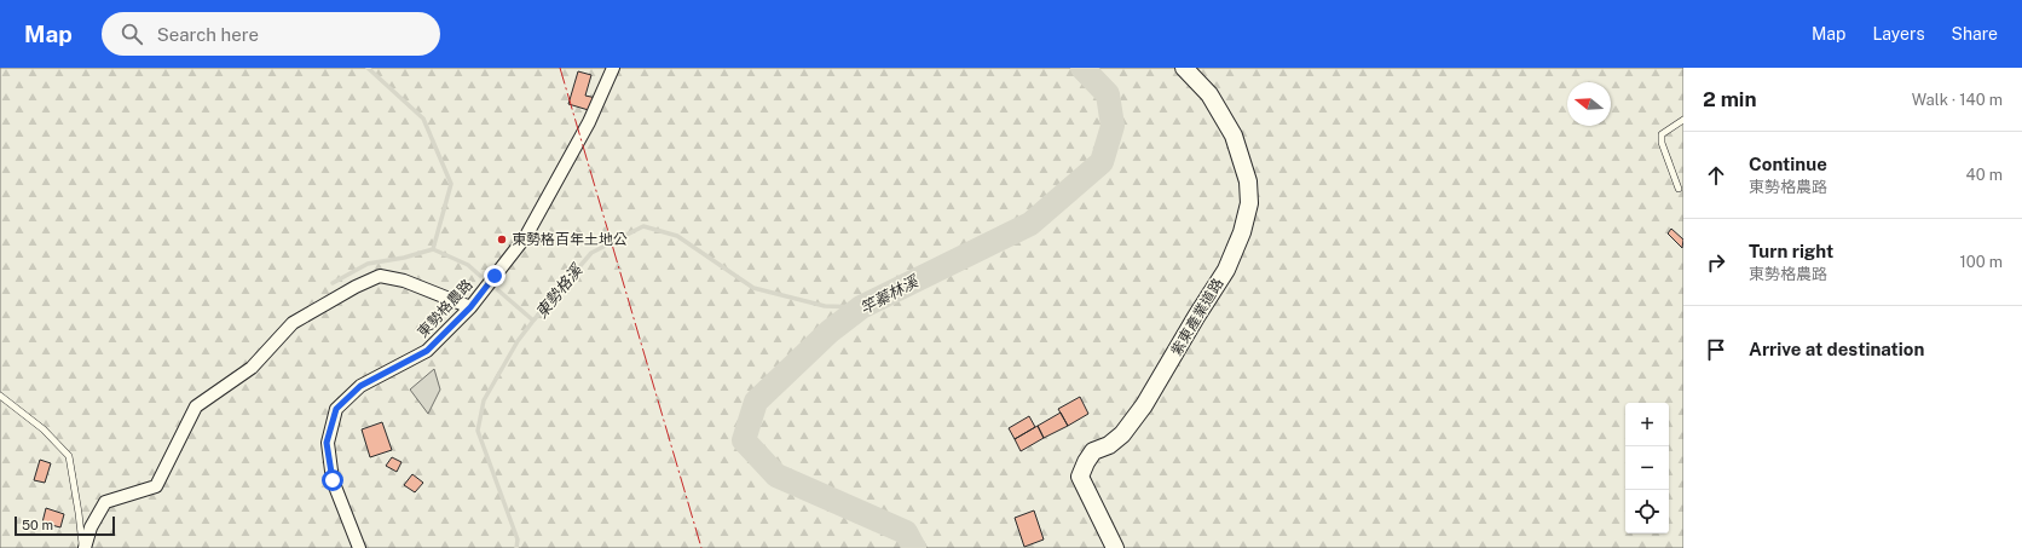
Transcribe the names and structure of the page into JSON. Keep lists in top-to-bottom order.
{
  "streets": {
    "street": ["東勢格農路", "紫東產業道路"]
  },
  "water": ["東勢格溪", "竿蓁林溪"],
  "places": ["東勢格百年土地公"],
  "scale_bar": "50 m",
  "north": "left",
  "page": {
    "header": "Map",
    "search": "Search here",
    "nav": ["Map", "Layers", "Share"],
    "heading": ["2 min", "Walk · 140 m"],
    "list": [
      ["Continue", "東勢格農路", "40 m"],
      ["Turn right", "東勢格農路", "100 m"],
      "Arrive at destination"
    ],
    "map_buttons": ["+", "−"],
    "scale": "50 m"
  }
}
